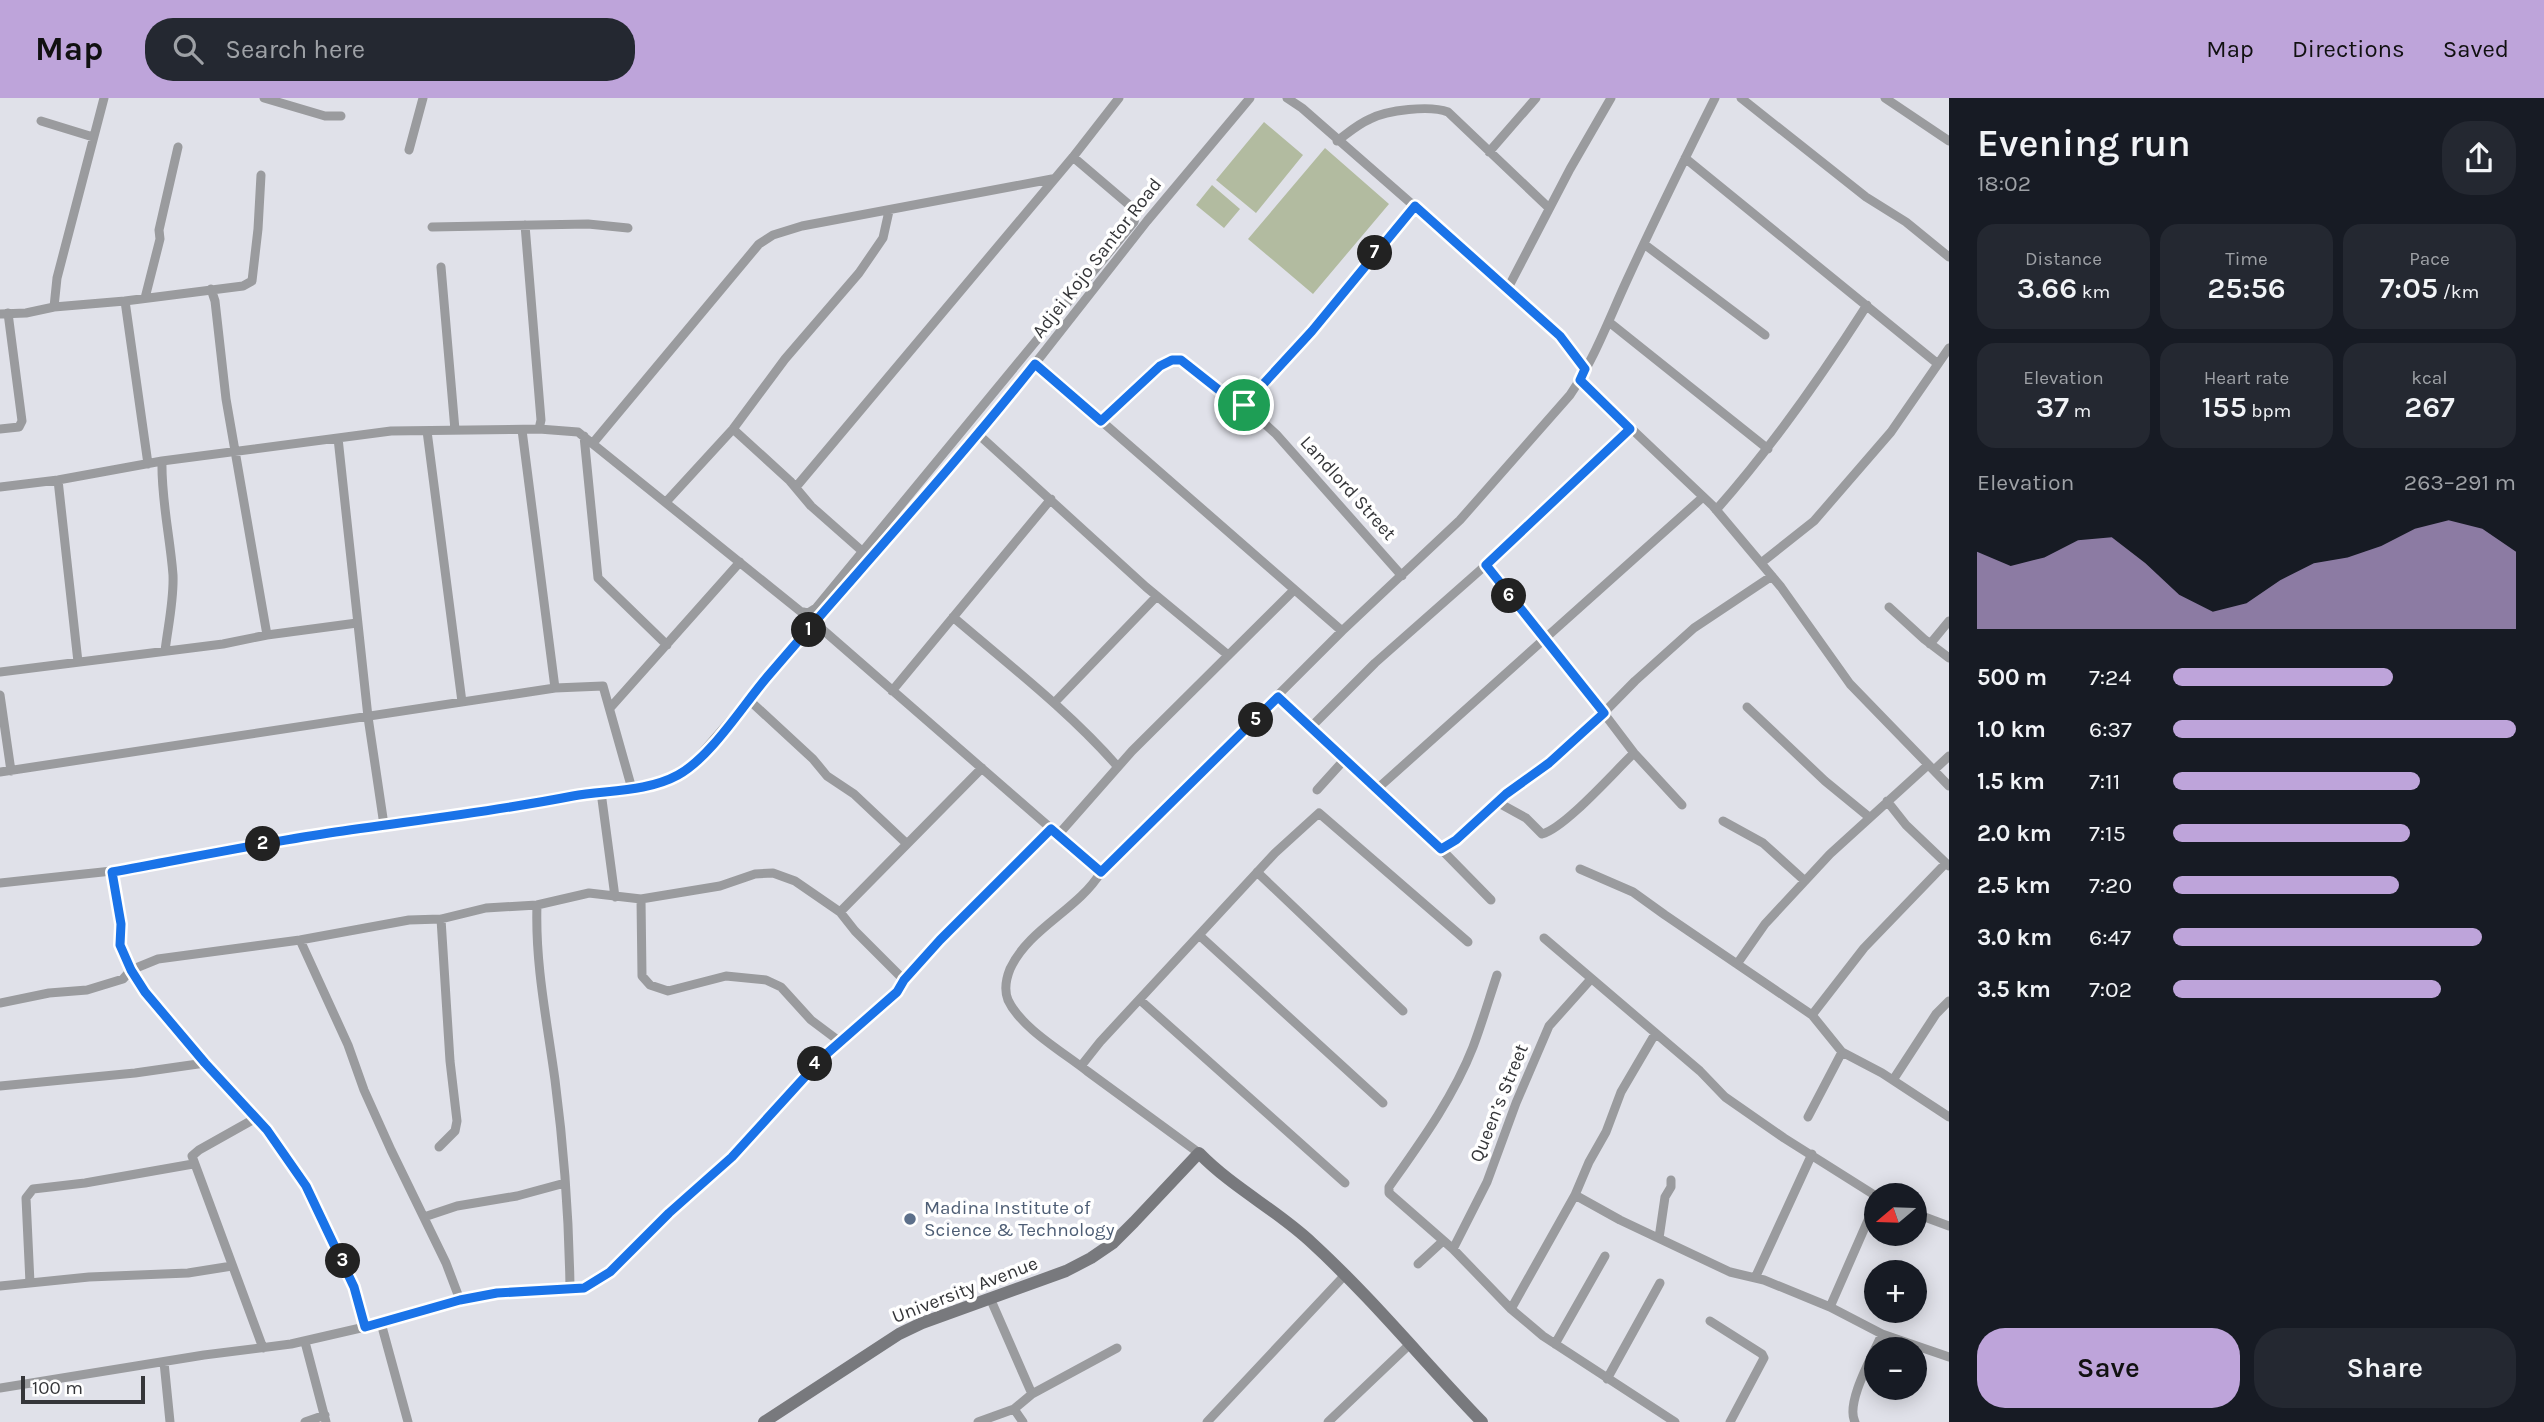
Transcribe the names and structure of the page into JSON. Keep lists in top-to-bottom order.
{
  "streets": {
    "street": [
      "Adjei Kojo Santor Road",
      "Landlord Street",
      "Queen’s Street",
      "University Avenue"
    ]
  },
  "places": ["Madina Institute of Science & Technology"],
  "scale_bar": "100 m",
  "north": "left",
  "page": {
    "header": "Map",
    "search": "Search here",
    "nav": ["Map", "Directions", "Saved"],
    "heading": ["Evening run", "18:02"],
    "stats": [
      ["Distance", "3.66 km"],
      ["Time", "25:56"],
      ["Pace", "7:05 /km"],
      ["Elevation", "37 m"],
      ["Heart rate", "155 bpm"],
      ["kcal", "267"]
    ],
    "pins": [
      "7",
      "6",
      "1",
      "5",
      "2",
      "4",
      "3"
    ],
    "chart": ["Elevation", "263–291 m"],
    "list": [
      {
        "name": "500 m",
        "note": "7:24"
      },
      {
        "name": "1.0 km",
        "note": "6:37"
      },
      {
        "name": "1.5 km",
        "note": "7:11"
      },
      {
        "name": "2.0 km",
        "note": "7:15"
      },
      {
        "name": "2.5 km",
        "note": "7:20"
      },
      {
        "name": "3.0 km",
        "note": "6:47"
      },
      {
        "name": "3.5 km",
        "note": "7:02"
      }
    ],
    "map_buttons": ["+", "−"],
    "buttons": ["Save", "Share"],
    "scale": "100 m"
  }
}
